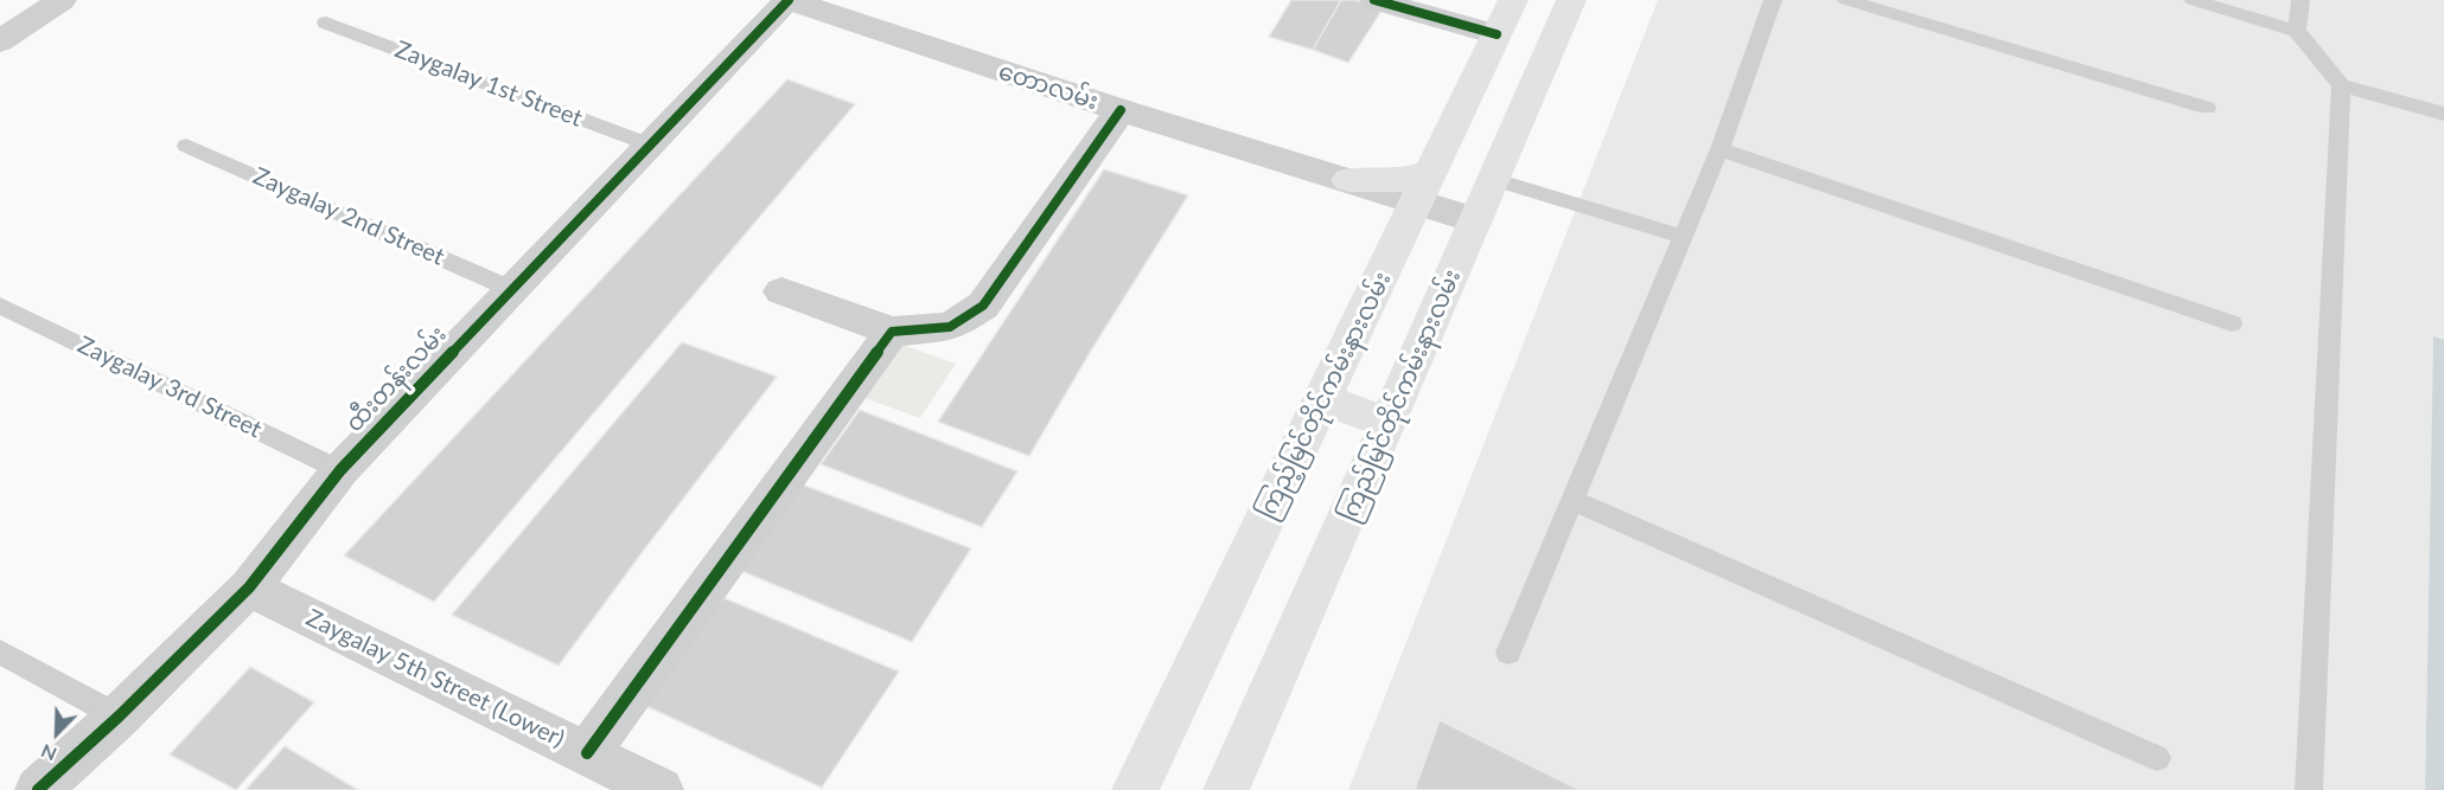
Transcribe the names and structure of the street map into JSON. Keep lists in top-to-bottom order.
{
  "streets": {
    "main road": ["ကြည့်မြင်တိုင်ကမ်းနားလမ်း", "ကြည်မြင်တိုင်ကမ်းနားလမ်း"],
    "street": ["တောလမ်း", "ထီးတန်းလမ်း", "Zaygalay 5th Street (Lower)"],
    "lane": ["Zaygalay 1st Street", "Zaygalay 2nd Street", "Zaygalay 3rd Street"]
  },
  "crossings": [
    ["Zaygalay 1st Street", "ထီးတန်းလမ်း"],
    ["တောလမ်း", "ထီးတန်းလမ်း"],
    ["တောလမ်း", "ကြည့်မြင်တိုင်ကမ်းနားလမ်း"],
    ["တောလမ်း", "ကြည်မြင်တိုင်ကမ်းနားလမ်း"],
    ["Zaygalay 2nd Street", "ထီးတန်းလမ်း"],
    ["ထီးတန်းလမ်း", "Zaygalay 3rd Street"],
    ["ထီးတန်းလမ်း", "Zaygalay 5th Street (Lower)"]
  ],
  "north": "bottom left"
}
